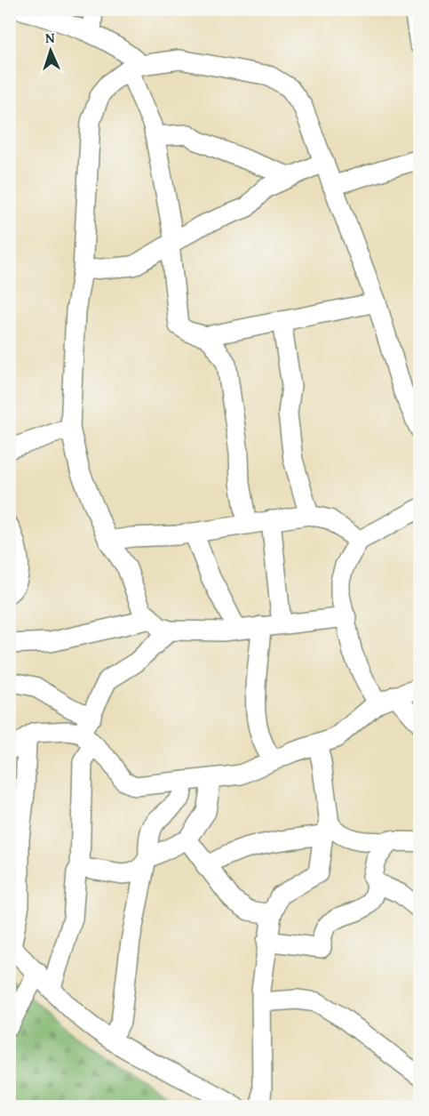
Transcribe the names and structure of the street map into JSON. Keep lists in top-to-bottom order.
{
  "north": "top"
}
